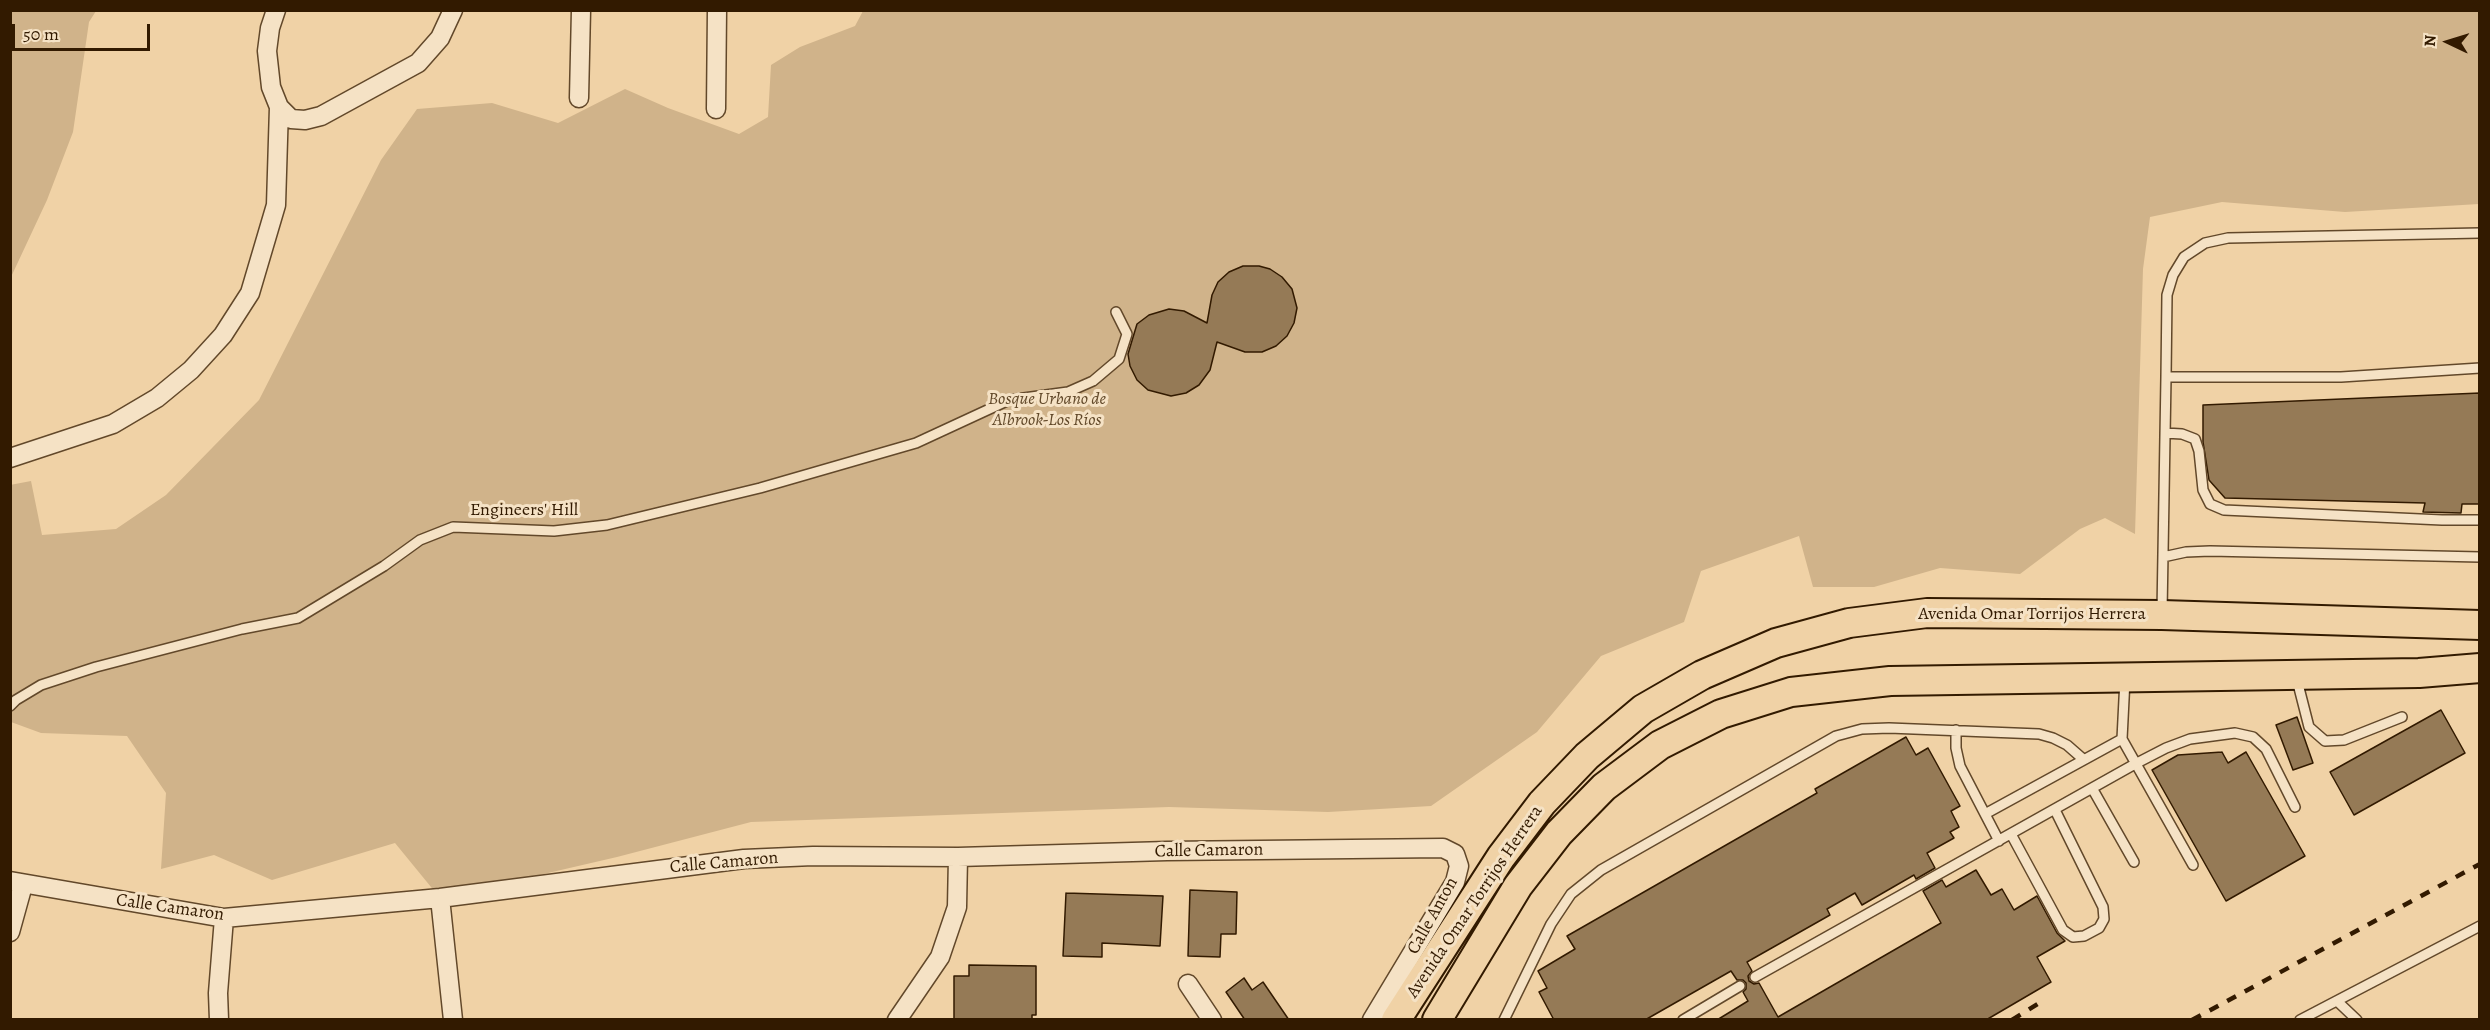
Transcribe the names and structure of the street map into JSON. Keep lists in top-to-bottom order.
{
  "streets": {
    "main road": ["Avenida Omar Torrijos Herrera"],
    "street": ["Calle Camaron", "Calle Anton"],
    "lane": ["Engineers' Hill"]
  },
  "crossings": [
    ["Calle Camaron", "Calle Anton"]
  ],
  "parks": ["Bosque Urbano de Albrook-Los Ríos"],
  "scale_bar": "50 m",
  "north": "left"
}
